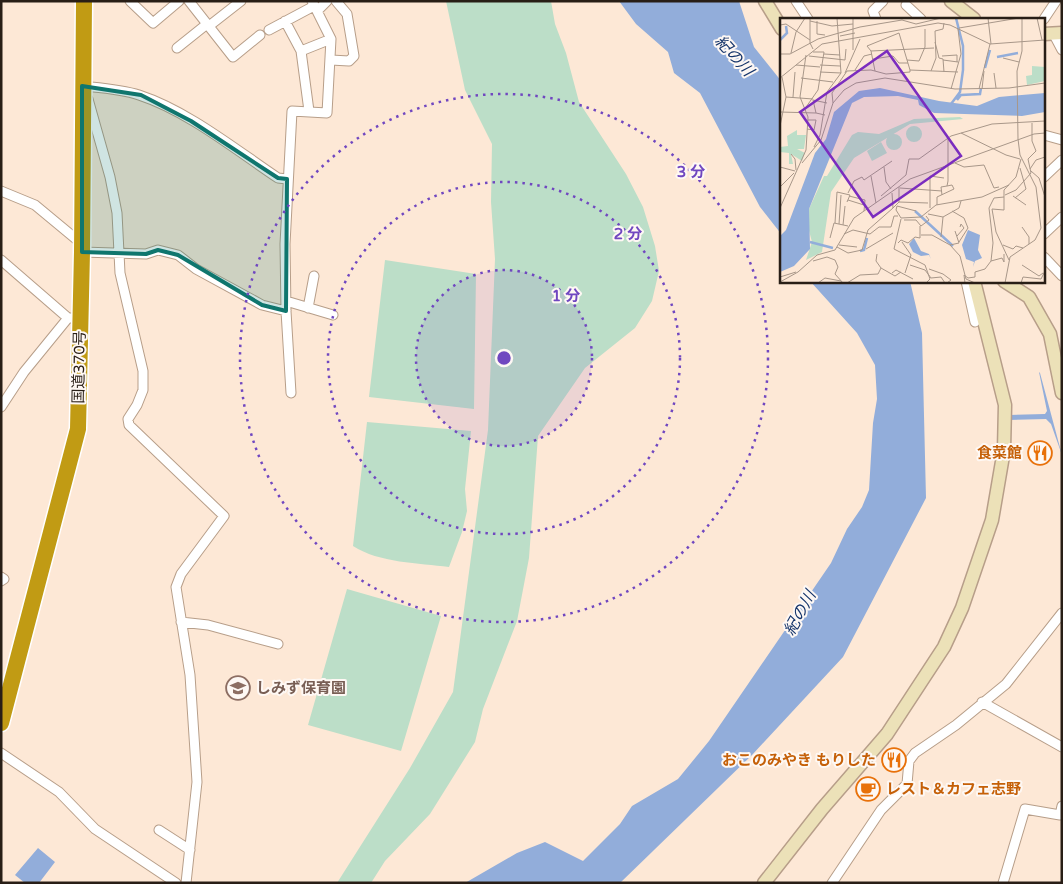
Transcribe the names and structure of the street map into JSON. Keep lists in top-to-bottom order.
{
  "streets": {
    "highway": ["国道370号"]
  },
  "water": ["紀の川"],
  "places": {
    "restaurant": ["食菜館", "おこのみやき もりした"],
    "school or university": ["しみず保育園"],
    "cafe": ["レスト＆カフェ志野"]
  },
  "rings": ["3 分", "2 分", "1 分"]
}
